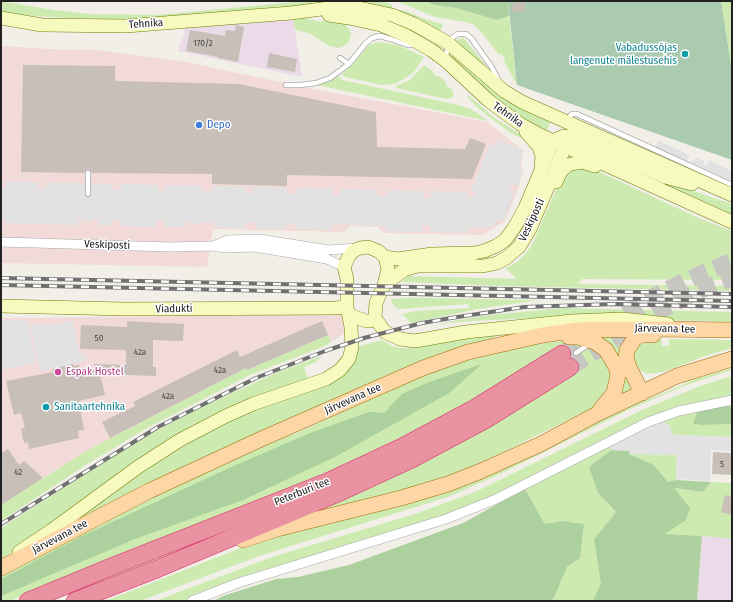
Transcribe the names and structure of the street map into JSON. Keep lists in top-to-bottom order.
{
  "streets": {
    "highway": ["Peterburi tee"],
    "main road": ["Järvevana tee"],
    "street": ["Tehnika", "Veskiposti", "Viadukti"]
  },
  "crossings": [
    ["Tehnika", "Veskiposti"]
  ],
  "places": [
    "Vabadussõjas langenute mälestusehis",
    "Depo",
    "Espak Hostel",
    "Sanitaartehnika"
  ],
  "house_numbers": [
    "170/2",
    "50",
    "42a",
    "42a",
    "42a",
    "5",
    "42"
  ]
}
